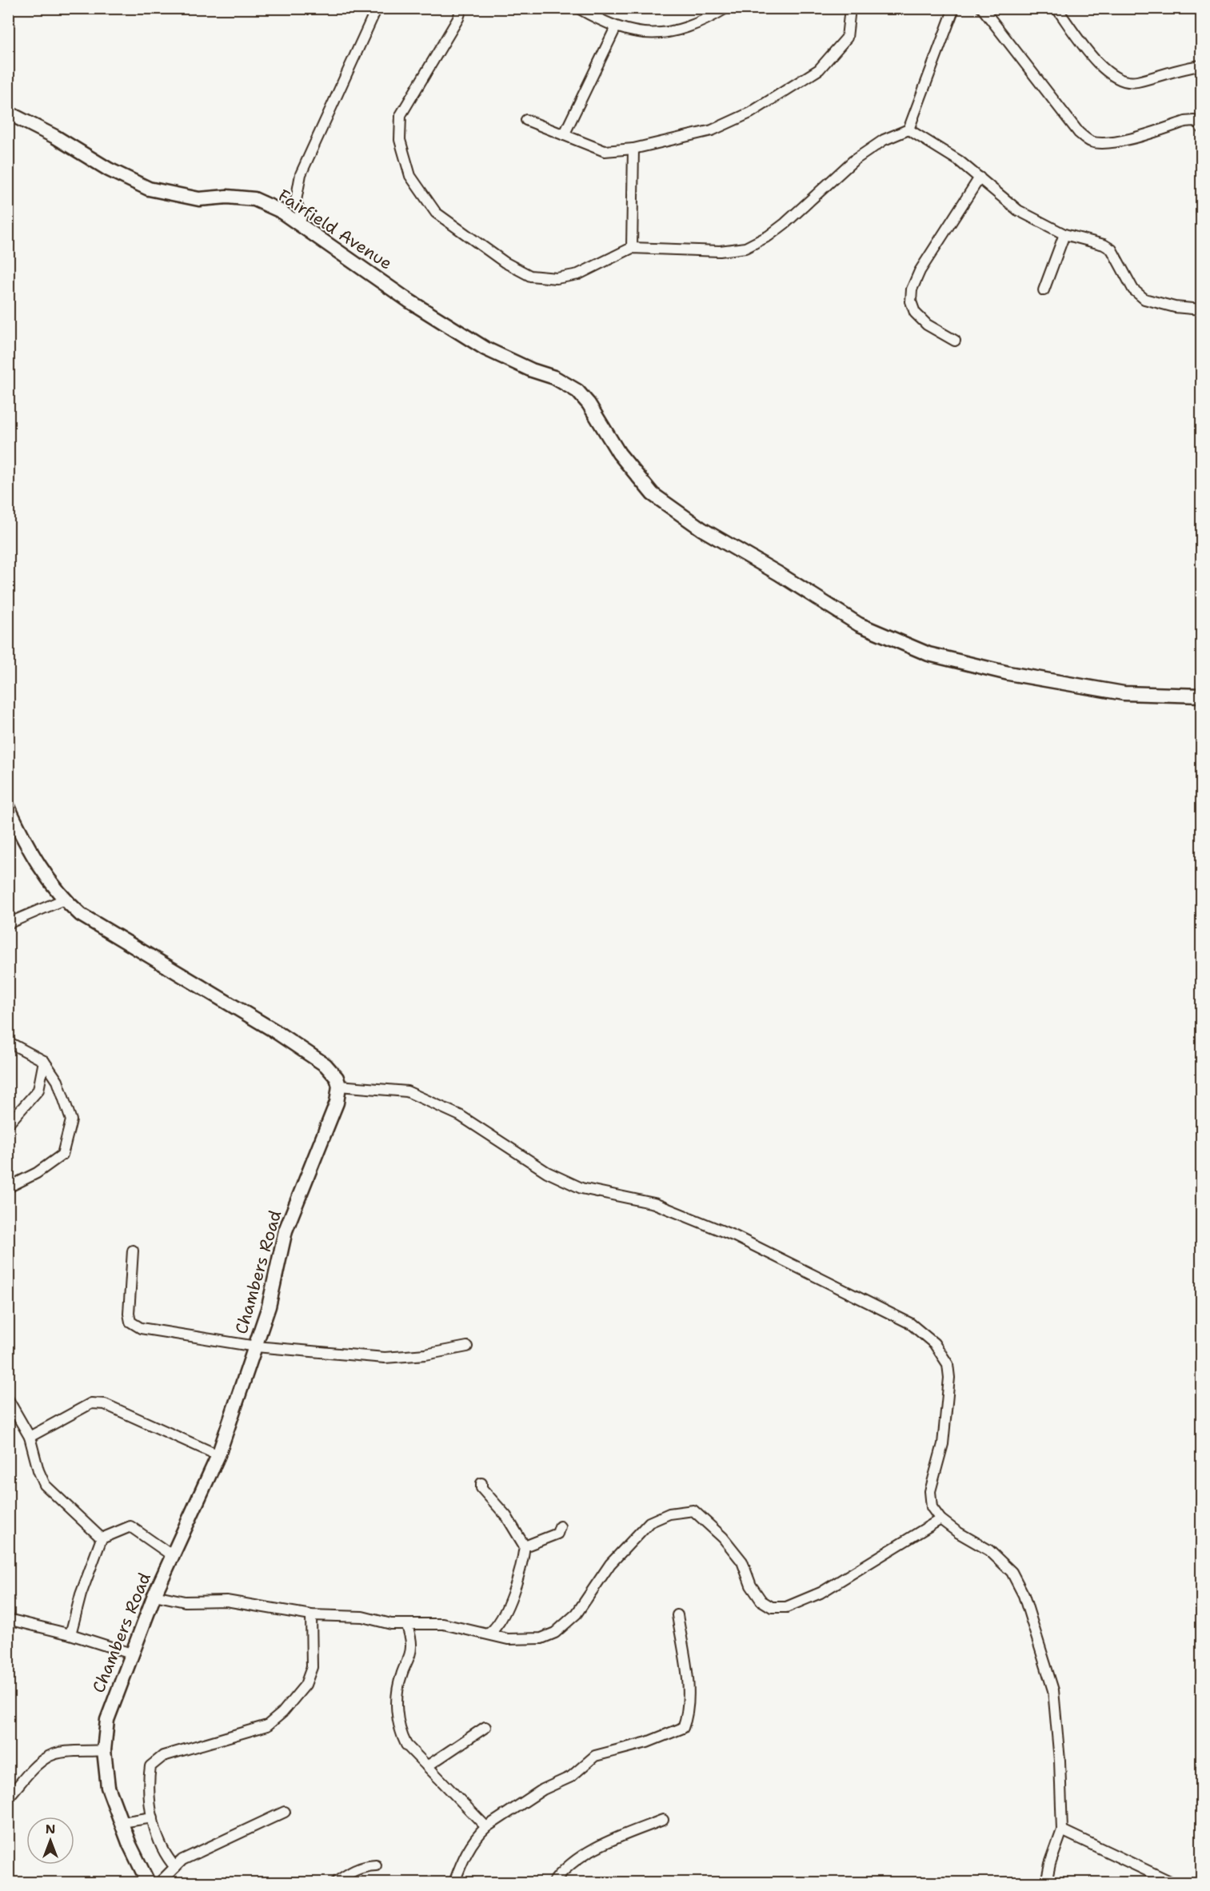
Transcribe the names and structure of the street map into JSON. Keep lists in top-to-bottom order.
{
  "streets": {
    "street": ["Fairfield Avenue", "Chambers Road"]
  },
  "north": "top"
}
